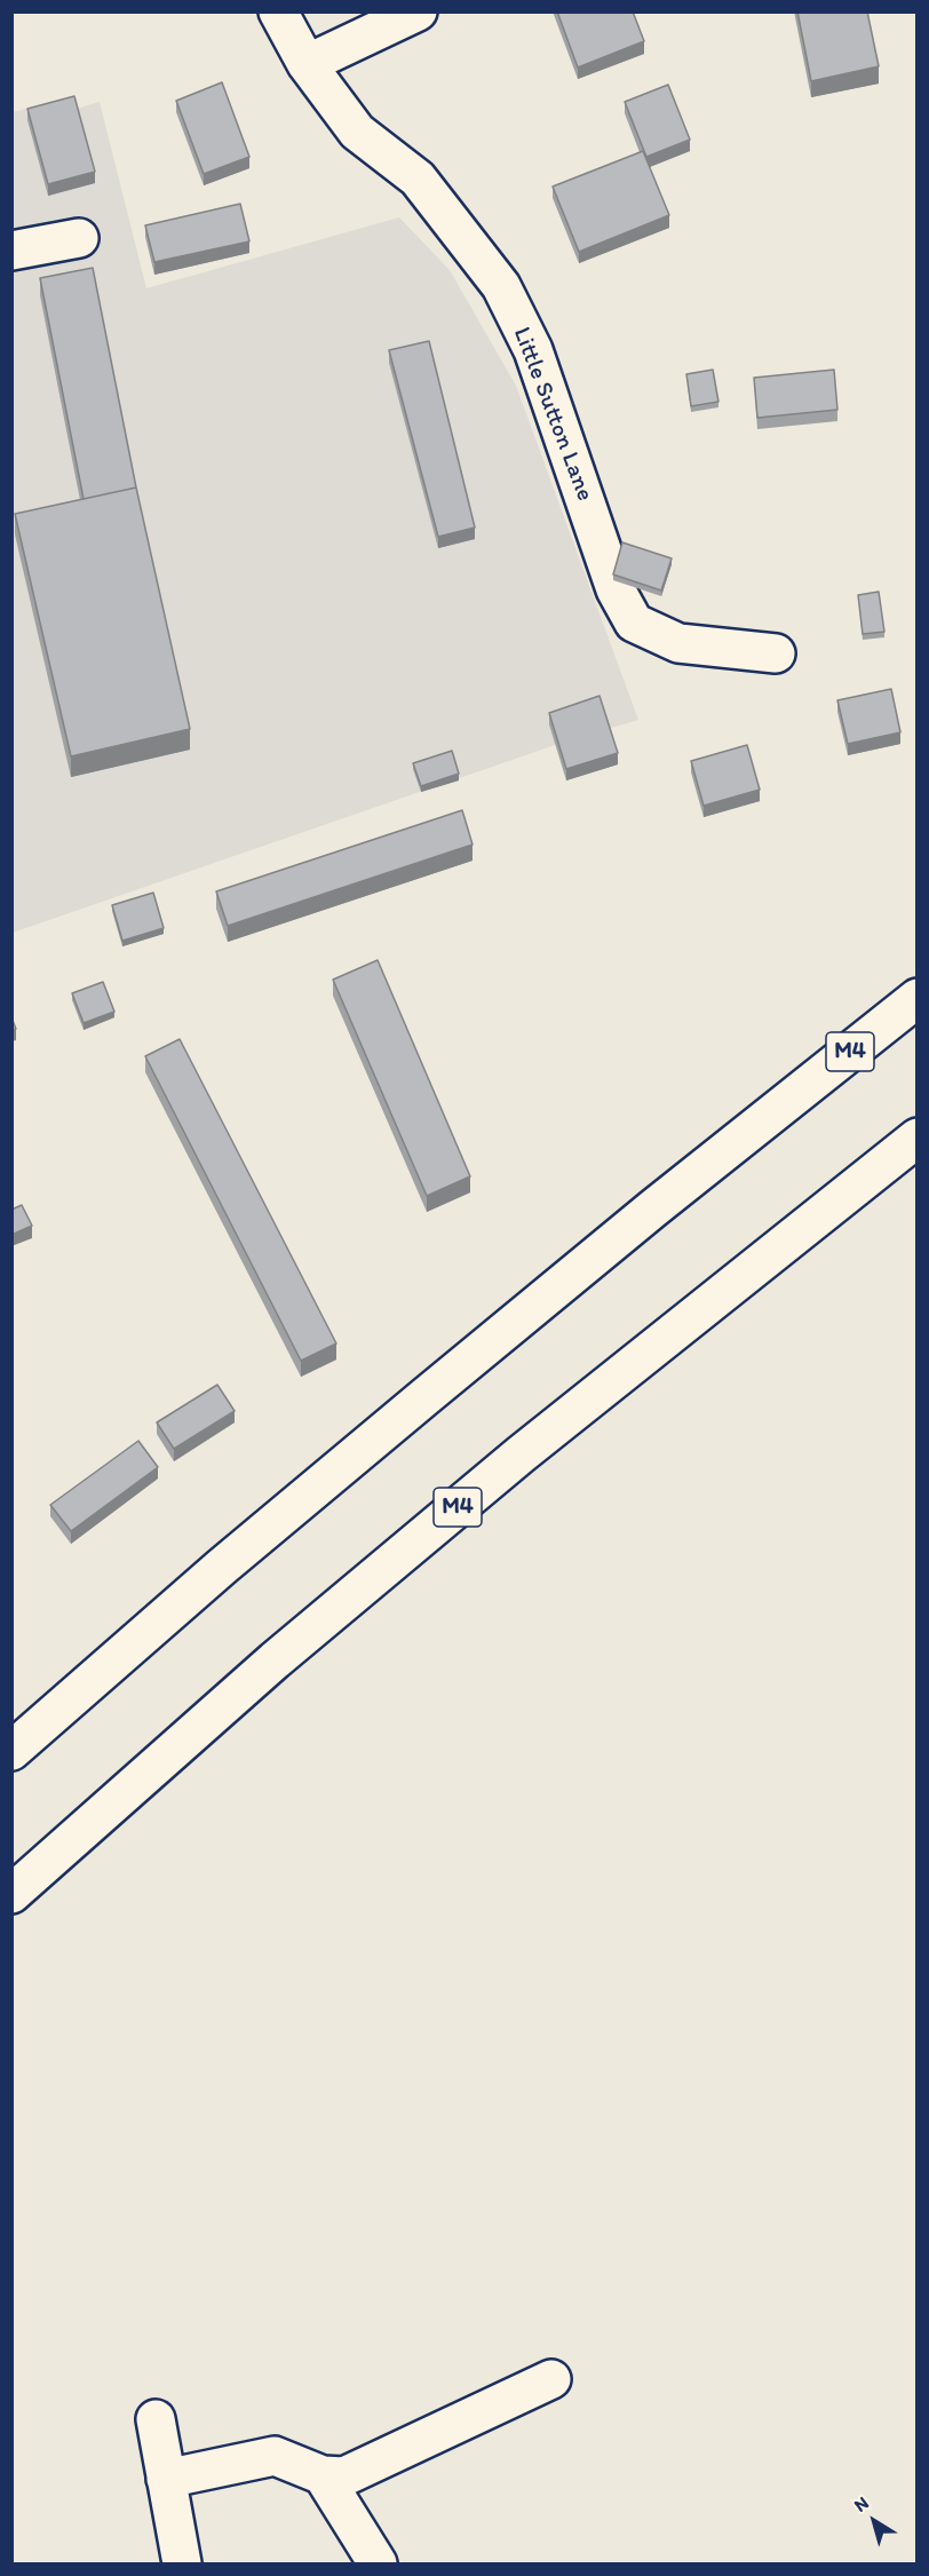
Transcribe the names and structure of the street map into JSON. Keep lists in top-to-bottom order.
{
  "streets": {
    "main road": ["Little Sutton Lane", "M4"]
  },
  "north": "top left"
}
